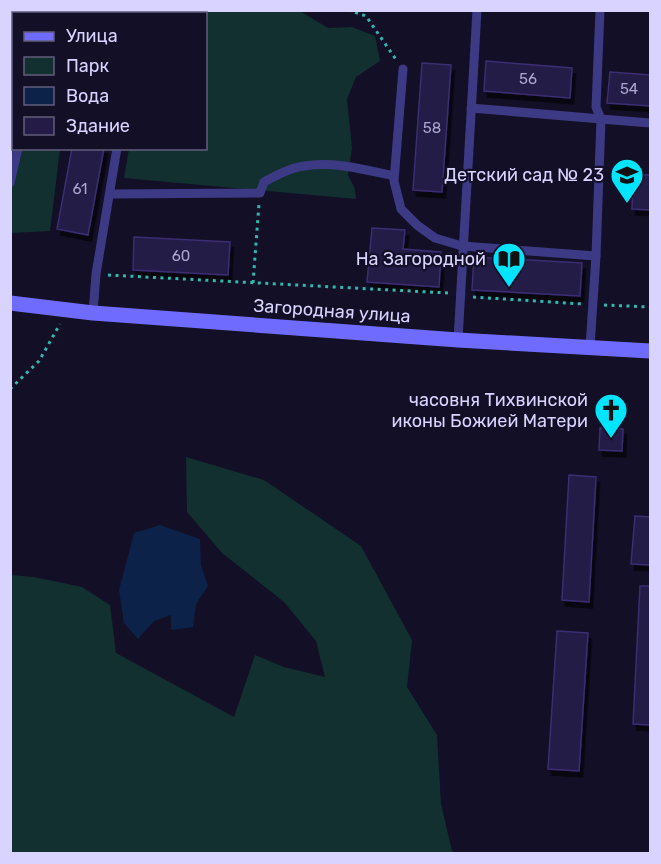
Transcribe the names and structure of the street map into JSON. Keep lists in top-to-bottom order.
{
  "streets": {
    "main road": ["Загородная улица"]
  },
  "places": {
    "school or university": ["Детский сад № 23"],
    "library": ["На Загородной"],
    "church": ["часовня Тихвинской иконы Божией Матери"]
  },
  "house_numbers": [
    "56",
    "54",
    "58",
    "61",
    "60"
  ],
  "legend": [
    "Улица",
    "Парк",
    "Вода",
    "Здание"
  ]
}
